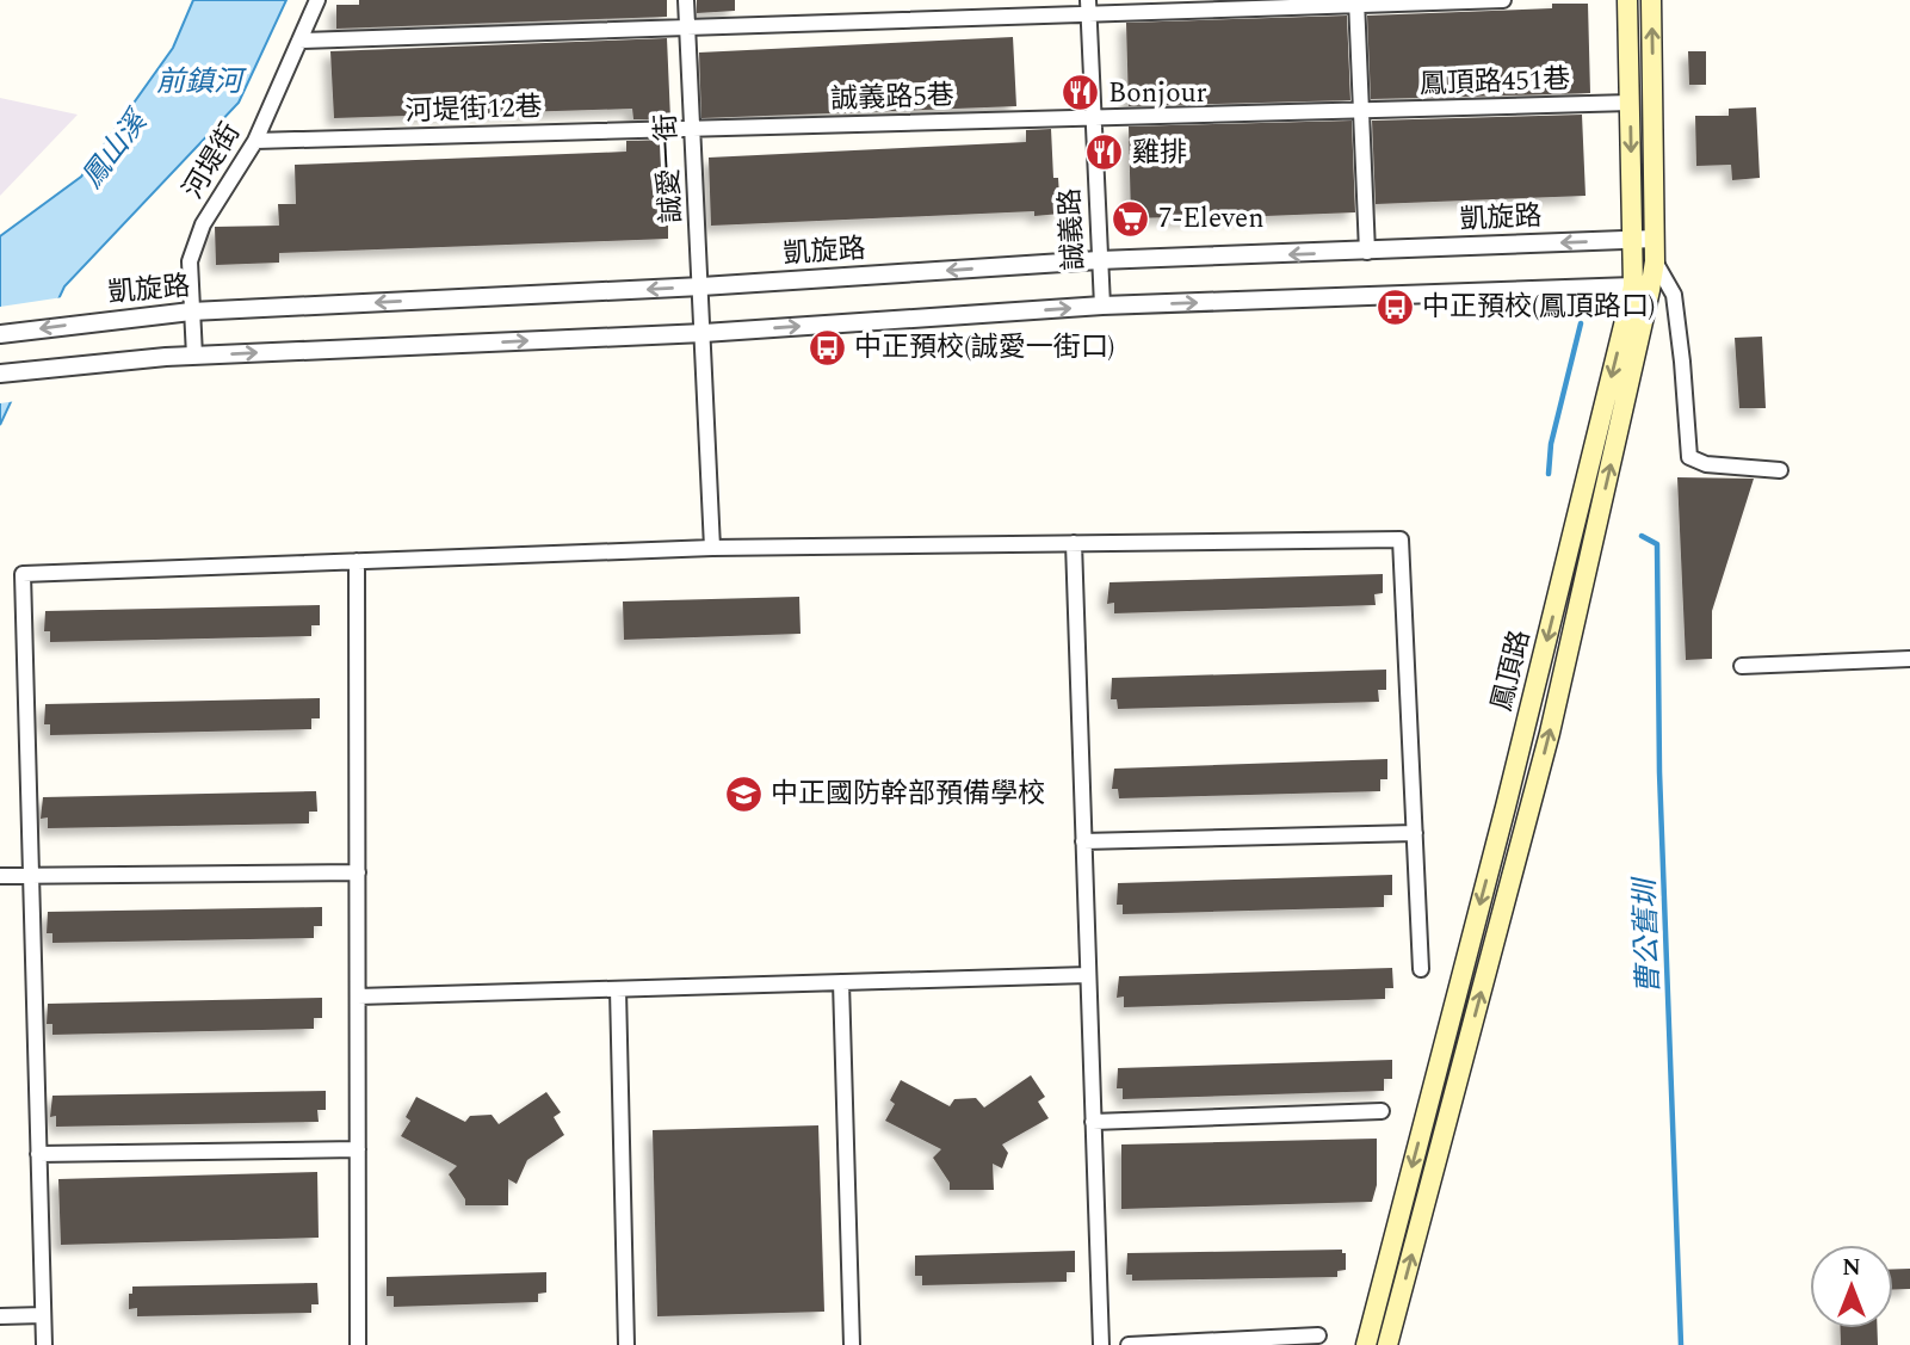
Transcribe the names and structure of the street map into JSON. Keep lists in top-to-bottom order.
{
  "streets": {
    "main road": ["鳳頂路"],
    "street": [
      "鳳頂路451巷",
      "誠義路5巷",
      "河堤街12巷",
      "河堤街",
      "誠愛一街",
      "凱旋路",
      "誠義路"
    ]
  },
  "crossings": [
    ["鳳頂路451巷", "誠義路5巷"],
    ["鳳頂路451巷", "誠義路"],
    ["鳳頂路451巷", "鳳頂路"],
    ["誠義路5巷", "河堤街12巷"],
    ["誠義路5巷", "誠愛一街"],
    ["誠義路5巷", "誠義路"],
    ["河堤街12巷", "河堤街"],
    ["河堤街12巷", "誠愛一街"],
    ["河堤街", "凱旋路"],
    ["誠愛一街", "凱旋路"],
    ["凱旋路", "誠義路"],
    ["凱旋路", "鳳頂路"]
  ],
  "water": ["前鎮河", "鳳山溪", "曹公舊圳"],
  "places": {
    "restaurant": ["Bonjour", "雞排"],
    "supermarket": ["7-Eleven"],
    "bus stop": ["中正預校(鳳頂路口)", "中正預校(誠愛一街口)"],
    "school or university": ["中正國防幹部預備學校"]
  },
  "north": "top"
}
